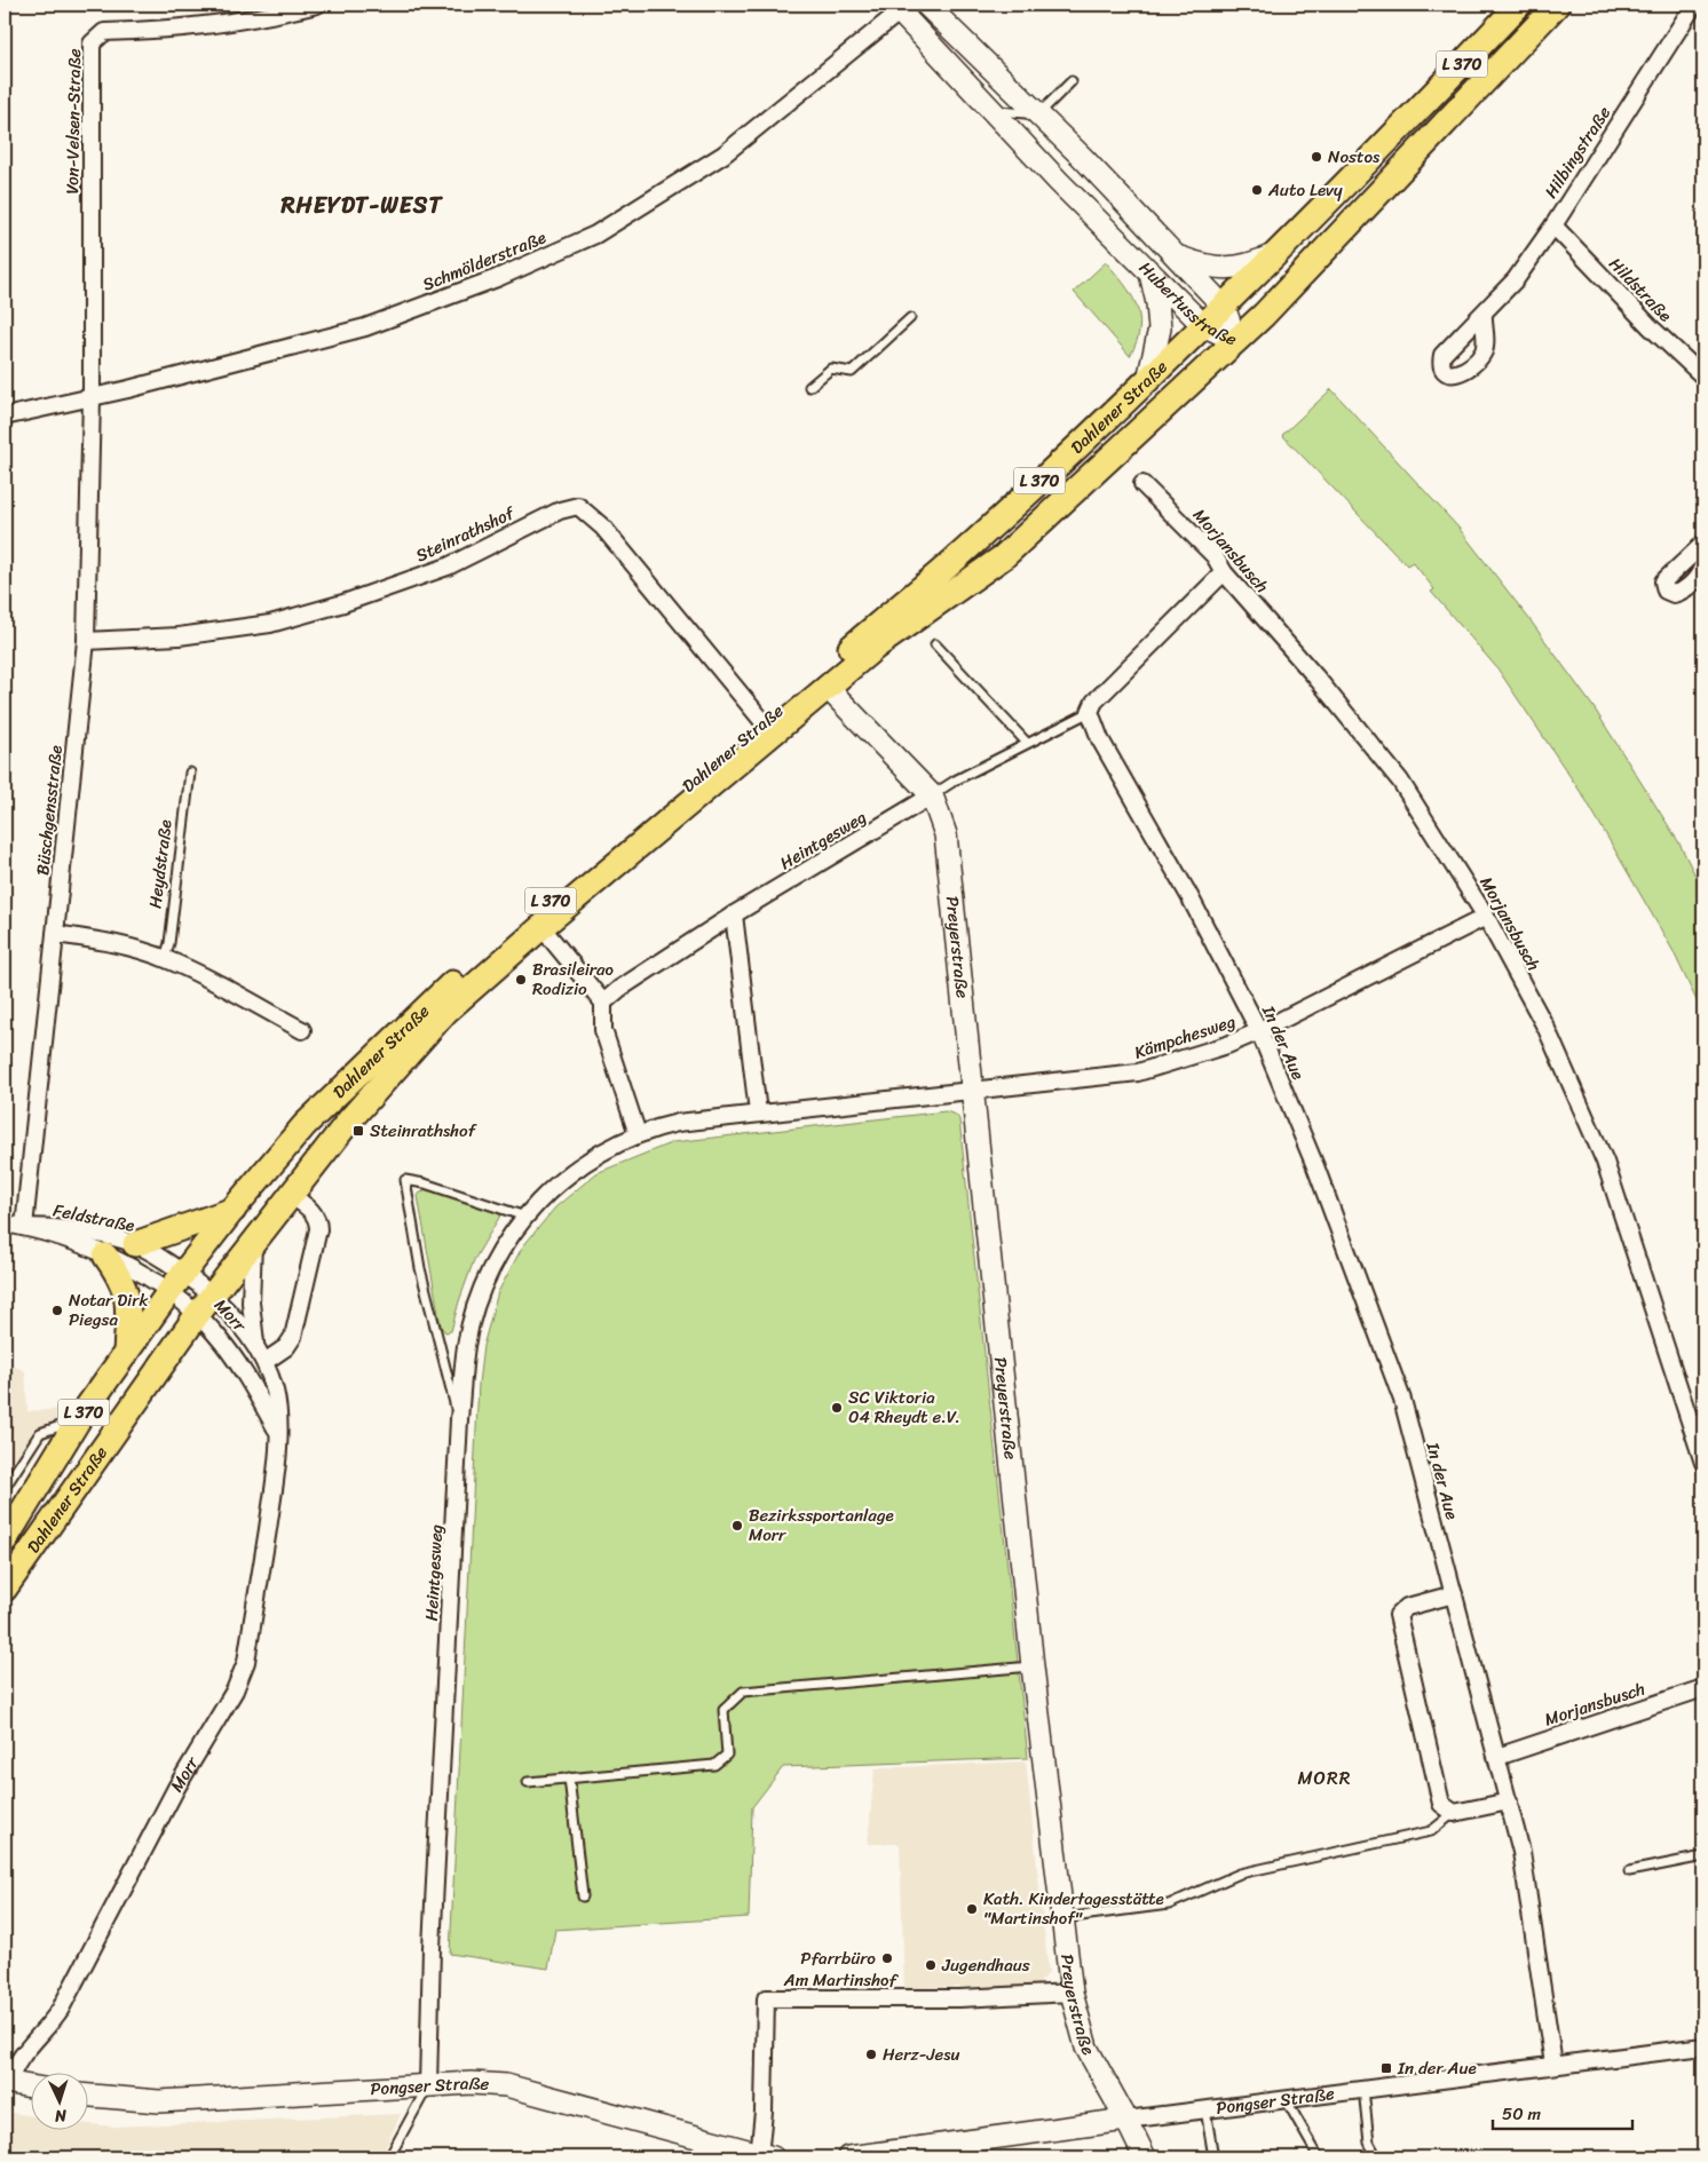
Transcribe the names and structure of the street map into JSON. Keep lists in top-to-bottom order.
{
  "streets": {
    "main road": [
      "L 370",
      "Hubertusstraße",
      "Dahlener Straße",
      "Preyerstraße",
      "Pongser Straße"
    ],
    "street": [
      "Von-Velsen-Straße",
      "Hilbingstraße",
      "Schmölderstraße",
      "Hildstraße",
      "Steinrathshof",
      "Morjansbusch",
      "Büschgensstraße",
      "Heintgesweg",
      "Kämpchesweg",
      "In der Aue",
      "Feldstraße",
      "Morr",
      "Am Martinshof"
    ],
    "lane": ["Heydstraße"]
  },
  "crossings": [
    ["Von-Velsen-Straße", "Schmölderstraße"],
    ["Von-Velsen-Straße", "Büschgensstraße"],
    ["Hilbingstraße", "Hildstraße"],
    ["Schmölderstraße", "Hubertusstraße"],
    ["Schmölderstraße", "Büschgensstraße"],
    ["Hubertusstraße", "Dahlener Straße"],
    ["Dahlener Straße", "Steinrathshof"],
    ["Dahlener Straße", "Preyerstraße"],
    ["Dahlener Straße", "Feldstraße"],
    ["Dahlener Straße", "Morr"],
    ["Steinrathshof", "Büschgensstraße"],
    ["Morjansbusch", "Kämpchesweg"],
    ["Morjansbusch", "In der Aue"],
    ["Büschgensstraße", "Feldstraße"],
    ["Heintgesweg", "Preyerstraße"],
    ["Heintgesweg", "Kämpchesweg"],
    ["Heintgesweg", "Pongser Straße"],
    ["Preyerstraße", "Kämpchesweg"],
    ["Preyerstraße", "Am Martinshof"],
    ["Preyerstraße", "Pongser Straße"],
    ["Kämpchesweg", "In der Aue"],
    ["In der Aue", "Pongser Straße"],
    ["Feldstraße", "Morr"],
    ["Am Martinshof", "Pongser Straße"]
  ],
  "districts": ["RHEYDT-WEST", "MORR"],
  "places": {
    "other": [
      "Nostos",
      "Auto Levy",
      "Brasileirao Rodizio",
      "Notar Dirk Piegsa",
      "SC Viktoria 04 Rheydt e.V.",
      "Bezirkssportanlage Morr",
      "Kath. Kindertagesstätte \"Martinshof\"",
      "Pfarrbüro",
      "Jugendhaus",
      "Herz-Jesu"
    ],
    "transit": ["Steinrathshof", "In der Aue"]
  },
  "scale_bar": "50 m",
  "north": "bottom"
}
